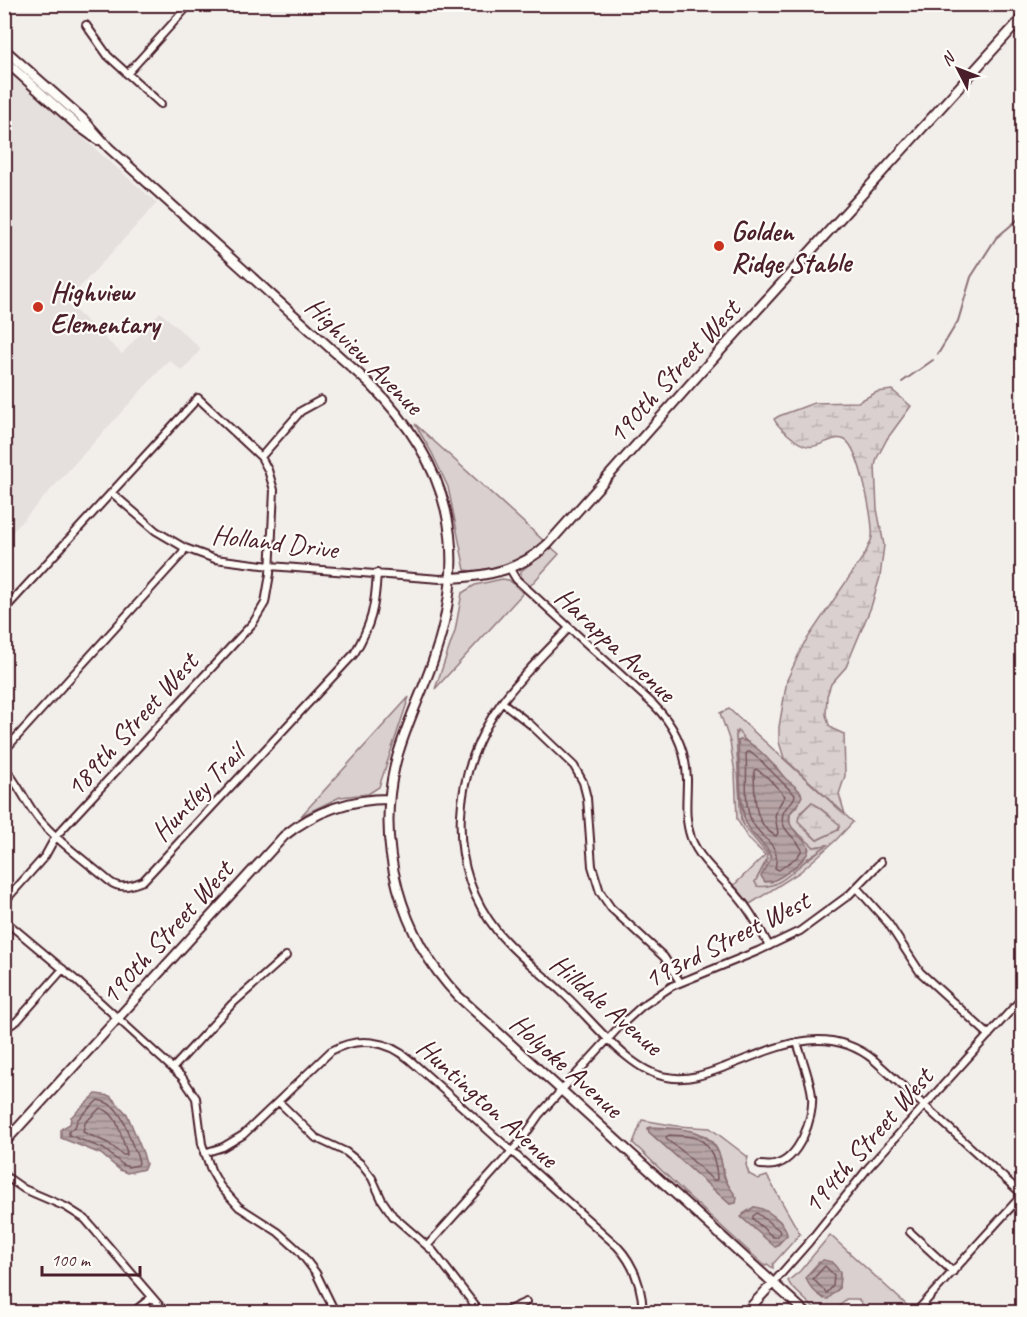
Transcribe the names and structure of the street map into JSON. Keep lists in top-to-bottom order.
{
  "streets": {
    "street": [
      "Highview Avenue",
      "190th Street West",
      "Holland Drive",
      "Harappa Avenue",
      "189th Street West",
      "Huntley Trail",
      "193rd Street West",
      "Hilldale Avenue",
      "Holyoke Avenue",
      "Huntington Avenue",
      "194th Street West"
    ]
  },
  "crossings": [
    ["Highview Avenue", "190th Street West"],
    ["Highview Avenue", "Holland Drive"],
    ["Highview Avenue", "Holyoke Avenue"],
    ["190th Street West", "Holland Drive"],
    ["190th Street West", "Harappa Avenue"],
    ["190th Street West", "Holyoke Avenue"],
    ["Holland Drive", "189th Street West"],
    ["Holland Drive", "Huntley Trail"],
    ["Harappa Avenue", "193rd Street West"],
    ["Harappa Avenue", "Hilldale Avenue"],
    ["189th Street West", "Huntley Trail"],
    ["193rd Street West", "Hilldale Avenue"],
    ["193rd Street West", "Holyoke Avenue"],
    ["193rd Street West", "Huntington Avenue"],
    ["Hilldale Avenue", "194th Street West"],
    ["Holyoke Avenue", "194th Street West"]
  ],
  "places": ["Golden Ridge Stable", "Highview Elementary"],
  "scale_bar": "100 m",
  "north": "top left"
}
